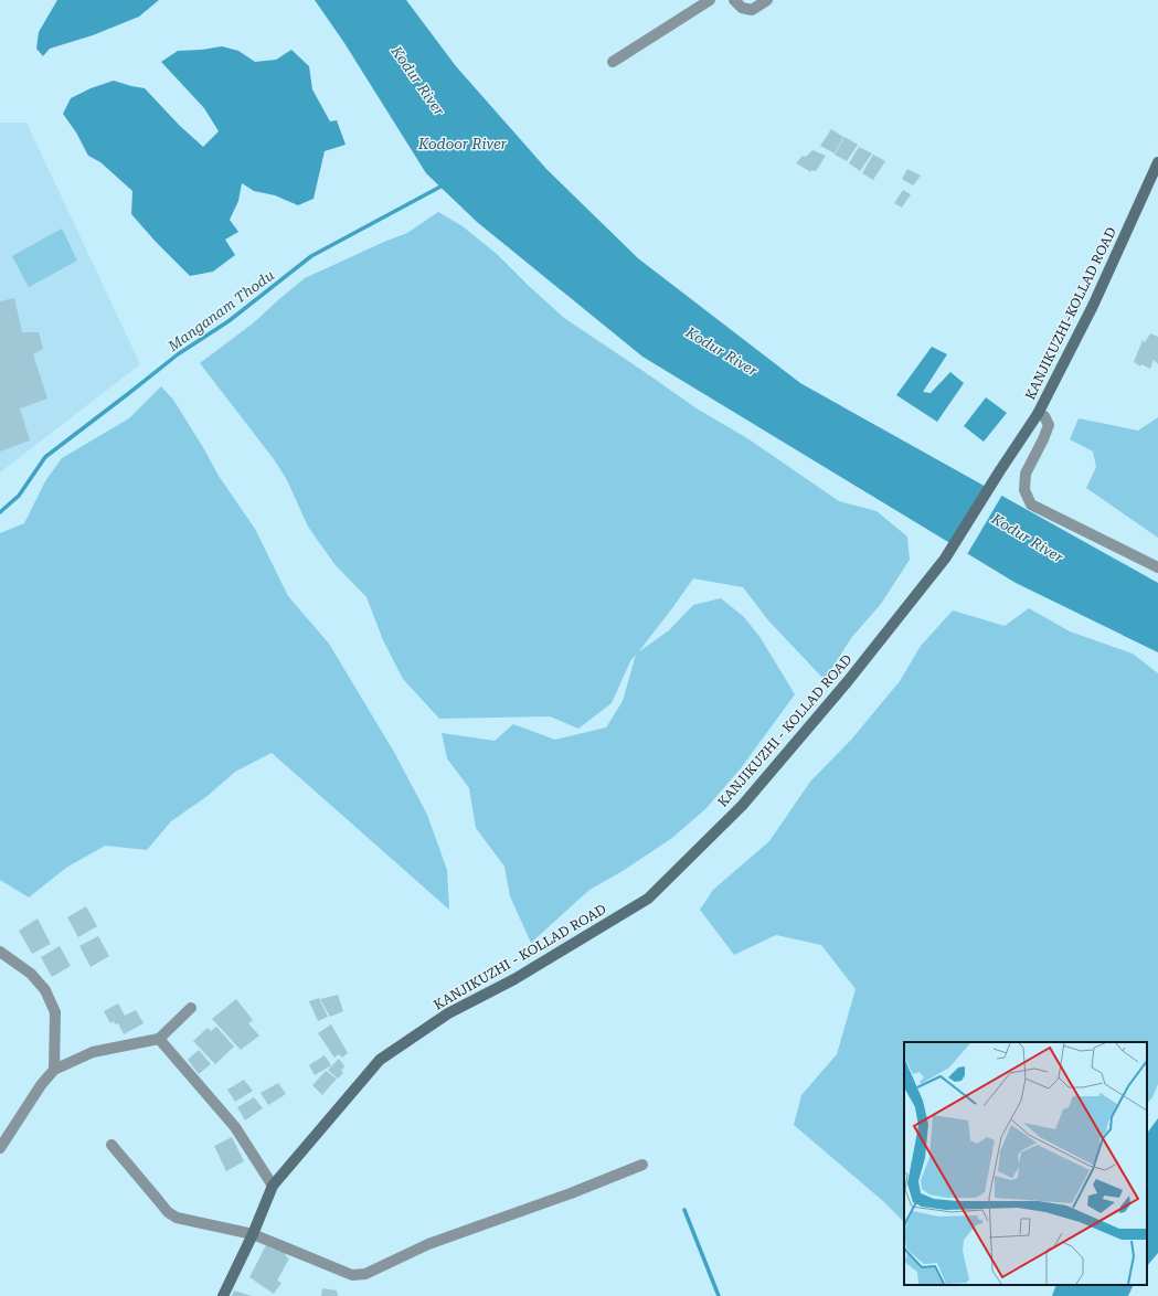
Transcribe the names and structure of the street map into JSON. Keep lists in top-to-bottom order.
{
  "streets": {
    "main road": ["KANJIKUZHI-KOLLAD ROAD", "KANJIKUZHI - KOLLAD ROAD"]
  },
  "crossings": [
    ["KANJIKUZHI-KOLLAD ROAD", "KANJIKUZHI - KOLLAD ROAD"]
  ],
  "water": ["Kodur River", "Kodoor River", "Manganam Thodu"]
}
